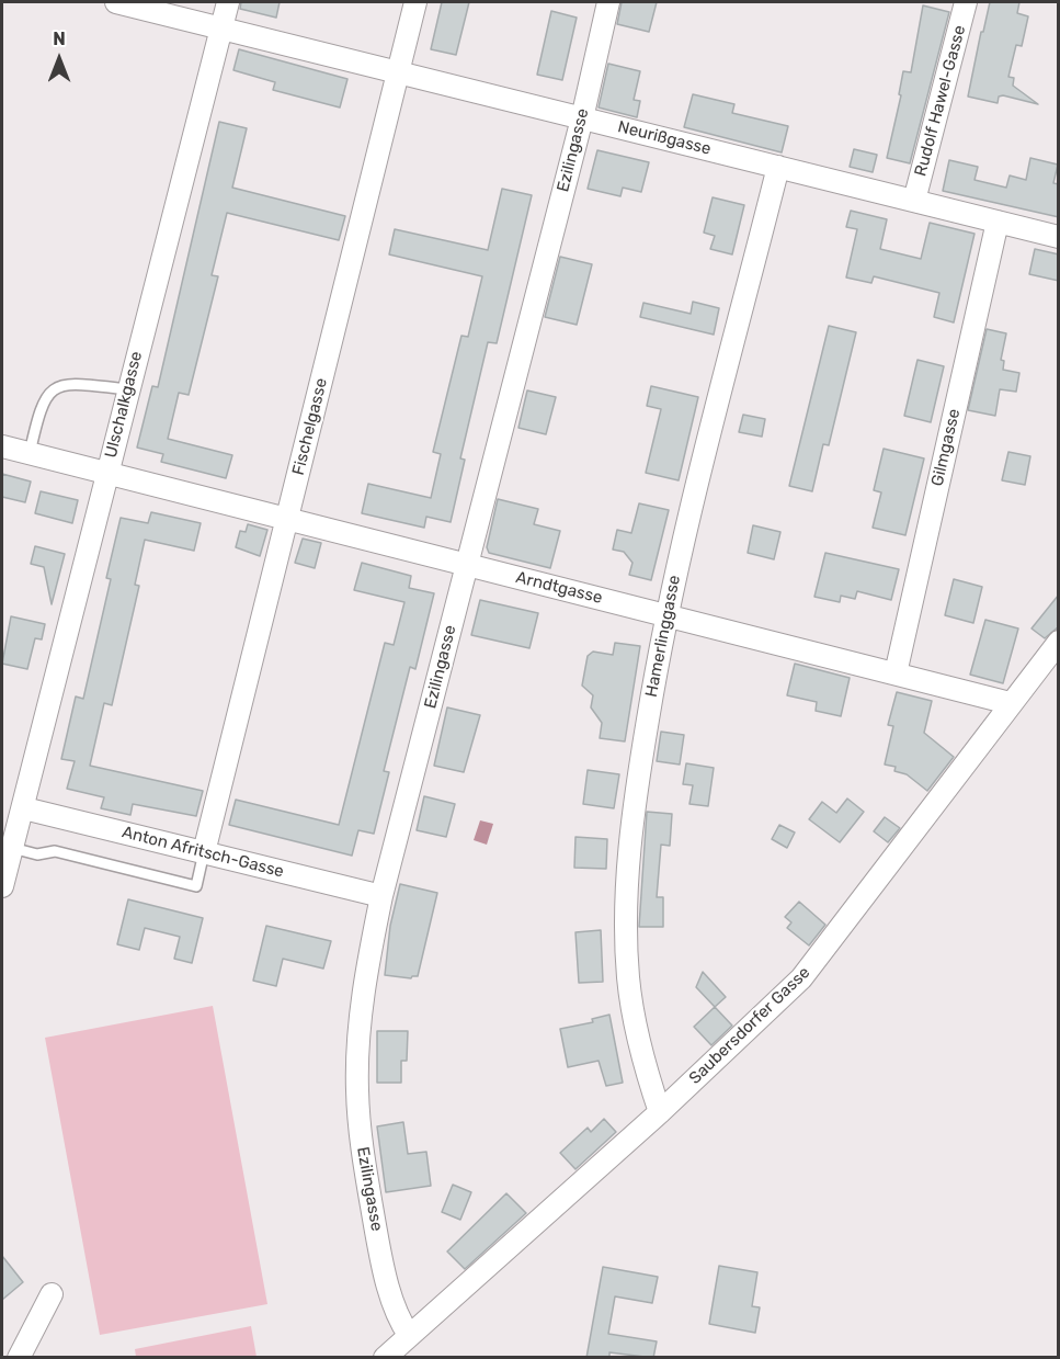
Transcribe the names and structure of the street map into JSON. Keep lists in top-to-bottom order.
{
  "streets": {
    "street": [
      "Rudolf Hawel-Gasse",
      "Neurißgasse",
      "Ezilingasse",
      "Ulschalkgasse",
      "Fischelgasse",
      "Gilmgasse",
      "Arndtgasse",
      "Hamerlinggasse",
      "Anton Afritsch-Gasse",
      "Saubersdorfer Gasse"
    ]
  },
  "crossings": [
    ["Rudolf Hawel-Gasse", "Neurißgasse"],
    ["Neurißgasse", "Ezilingasse"],
    ["Neurißgasse", "Ulschalkgasse"],
    ["Neurißgasse", "Fischelgasse"],
    ["Neurißgasse", "Gilmgasse"],
    ["Neurißgasse", "Hamerlinggasse"],
    ["Ezilingasse", "Arndtgasse"],
    ["Ezilingasse", "Anton Afritsch-Gasse"],
    ["Ezilingasse", "Saubersdorfer Gasse"],
    ["Ulschalkgasse", "Arndtgasse"],
    ["Ulschalkgasse", "Anton Afritsch-Gasse"],
    ["Fischelgasse", "Arndtgasse"],
    ["Fischelgasse", "Anton Afritsch-Gasse"],
    ["Gilmgasse", "Arndtgasse"],
    ["Arndtgasse", "Hamerlinggasse"],
    ["Arndtgasse", "Saubersdorfer Gasse"],
    ["Hamerlinggasse", "Saubersdorfer Gasse"]
  ],
  "north": "top"
}
